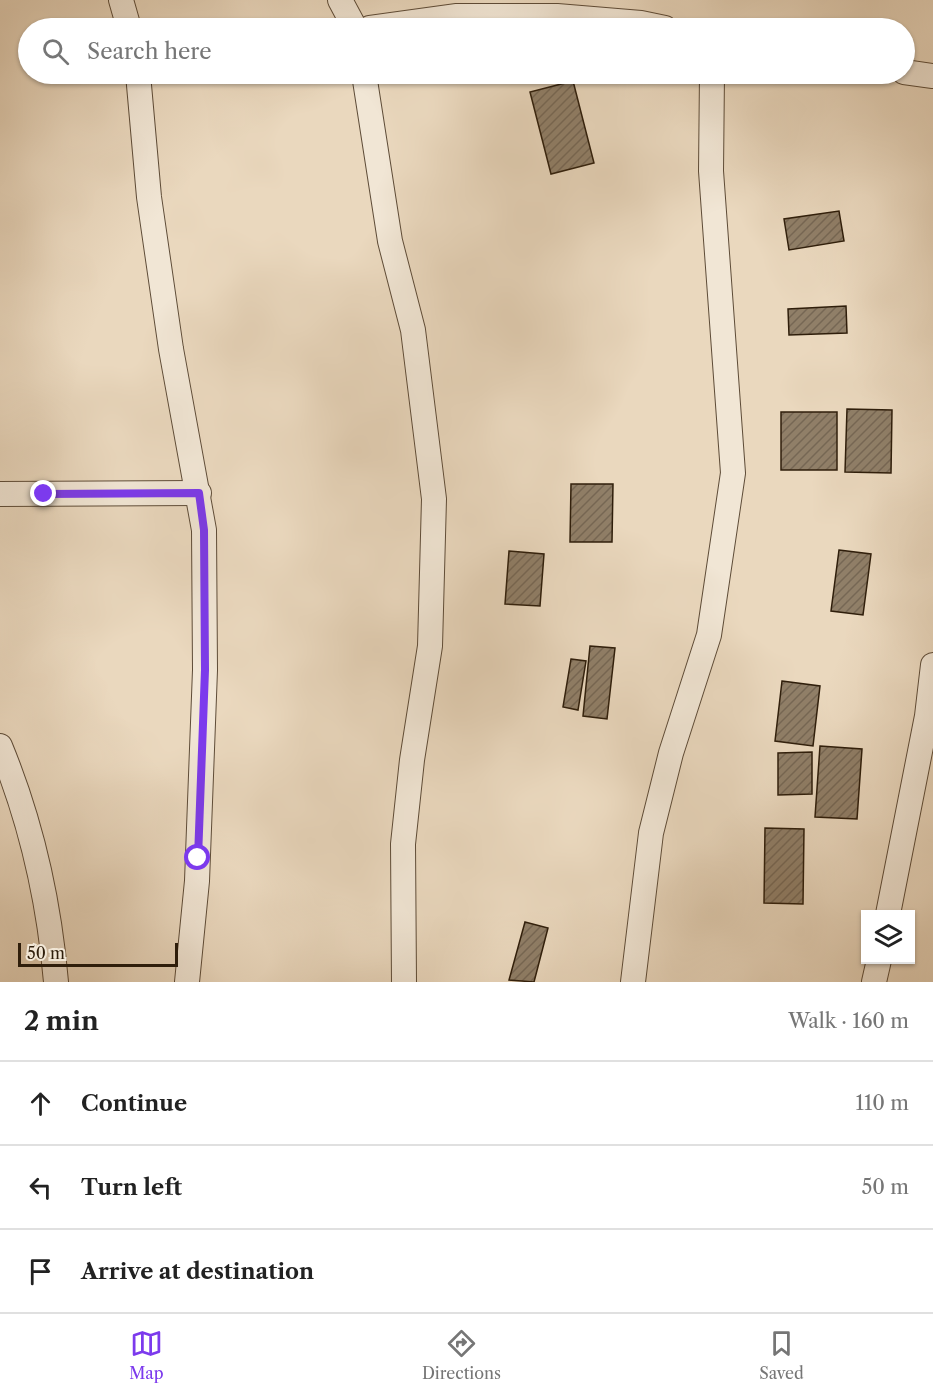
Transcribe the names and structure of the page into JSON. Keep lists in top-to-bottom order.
{
  "scale_bar": "50 m",
  "page": {
    "search": "Search here",
    "scale": "50 m",
    "heading": ["2 min", "Walk · 160 m"],
    "list": [
      ["Continue", "110 m"],
      ["Turn left", "50 m"],
      "Arrive at destination"
    ],
    "nav": ["Map", "Directions", "Saved"]
  }
}
